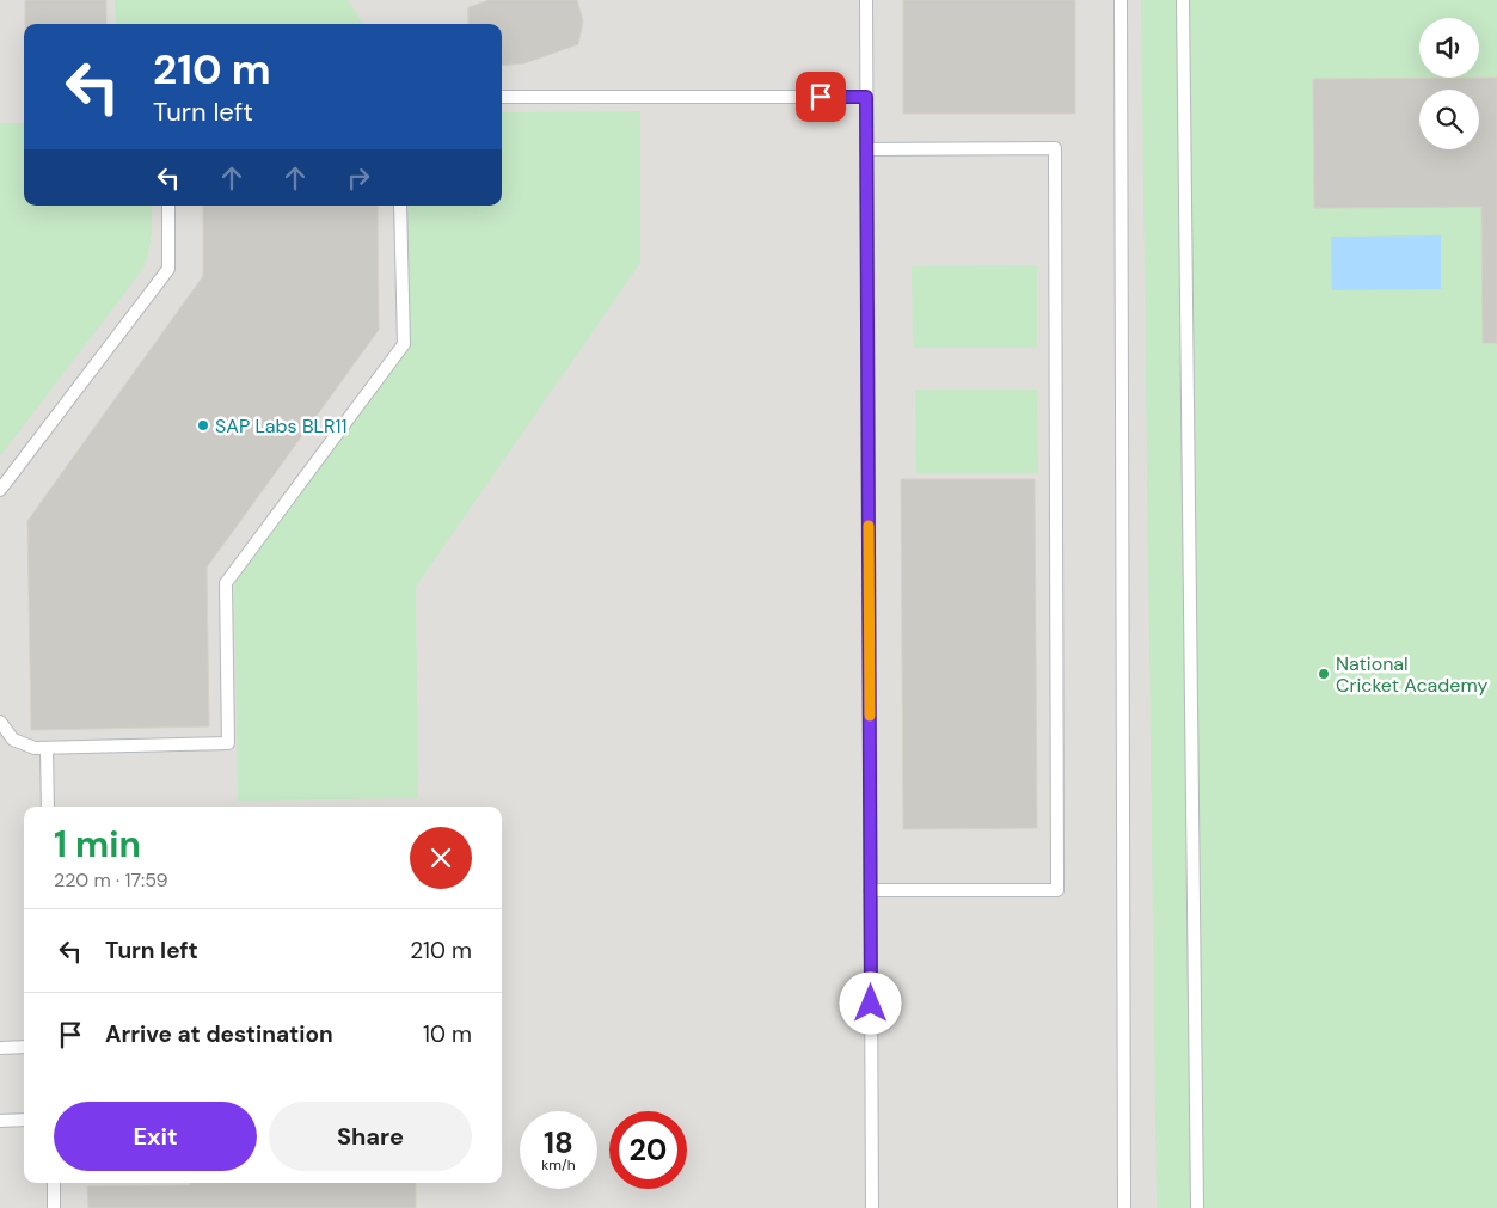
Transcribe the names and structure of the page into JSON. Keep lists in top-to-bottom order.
{
  "places": ["SAP Labs BLR11", "National Cricket Academy"],
  "page": {
    "turn": ["210 m", "Turn left"],
    "heading": ["1 min", "220 m · 17:59"],
    "list": [
      {
        "name": "Turn left",
        "value": "210 m"
      },
      {
        "name": "Arrive at destination",
        "value": "10 m"
      }
    ],
    "buttons": ["Exit", "Share"],
    "speed": "18 km/h",
    "limit": "20"
  }
}
